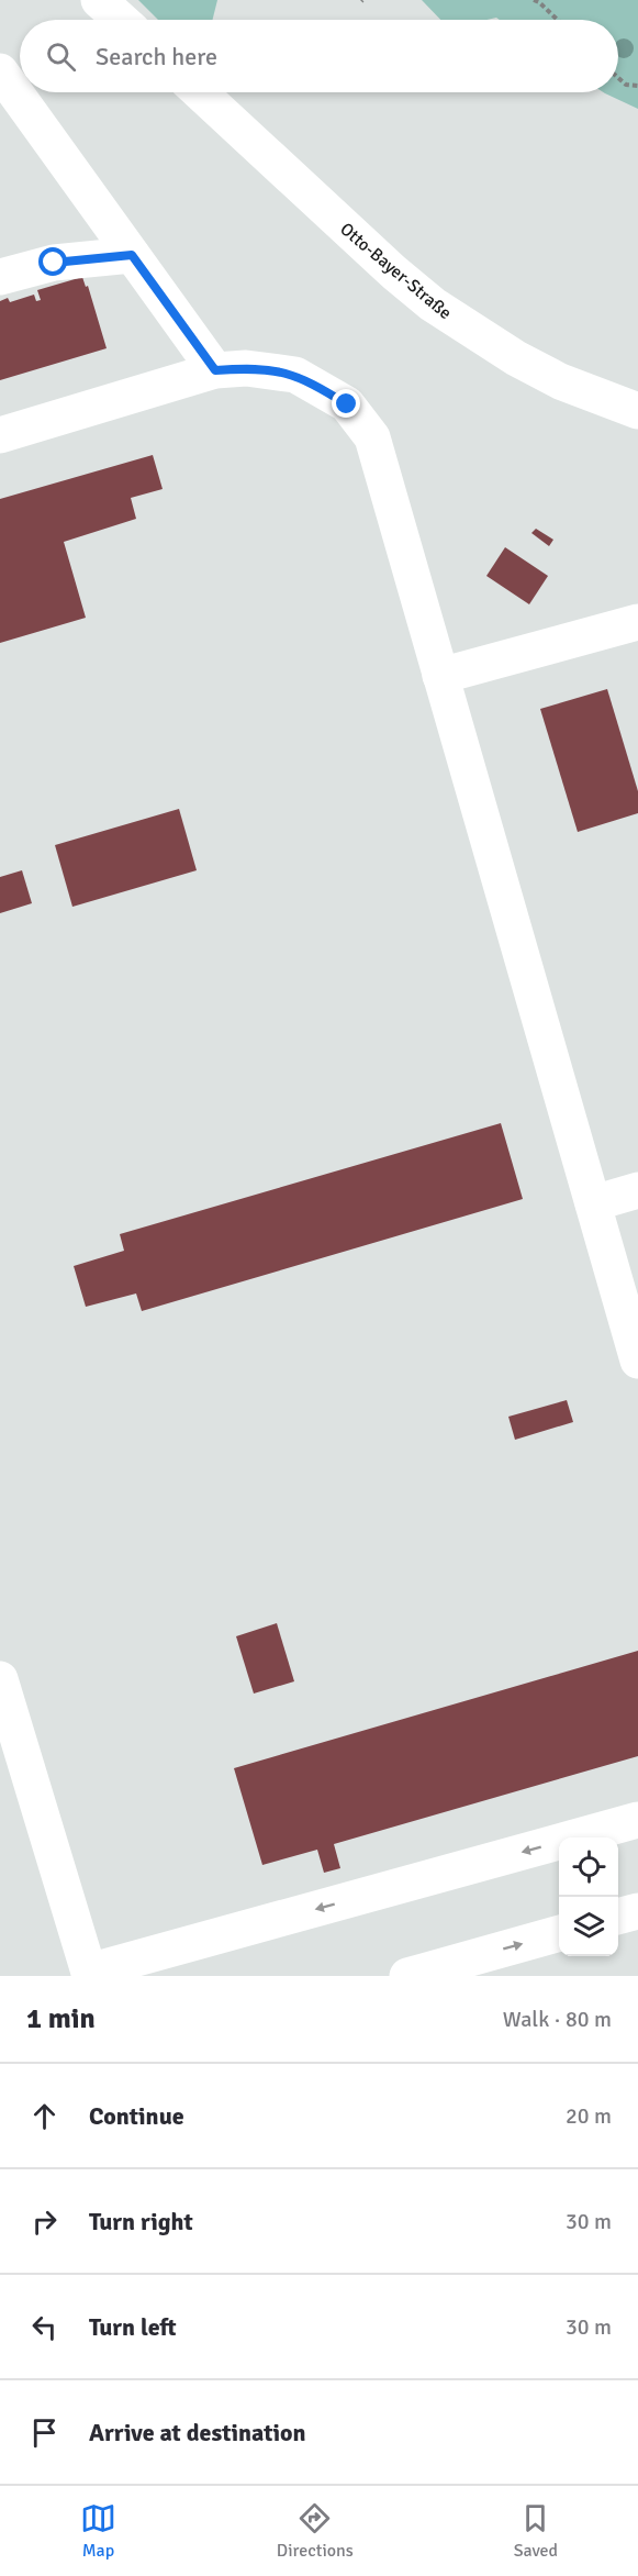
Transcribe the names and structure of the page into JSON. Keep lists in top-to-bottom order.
{
  "streets": {
    "street": ["Otto-Bayer-Straße"]
  },
  "page": {
    "search": "Search here",
    "heading": ["1 min", "Walk · 80 m"],
    "list": [
      ["Continue", "20 m"],
      ["Turn right", "30 m"],
      ["Turn left", "30 m"],
      "Arrive at destination"
    ],
    "nav": ["Map", "Directions", "Saved"]
  }
}
